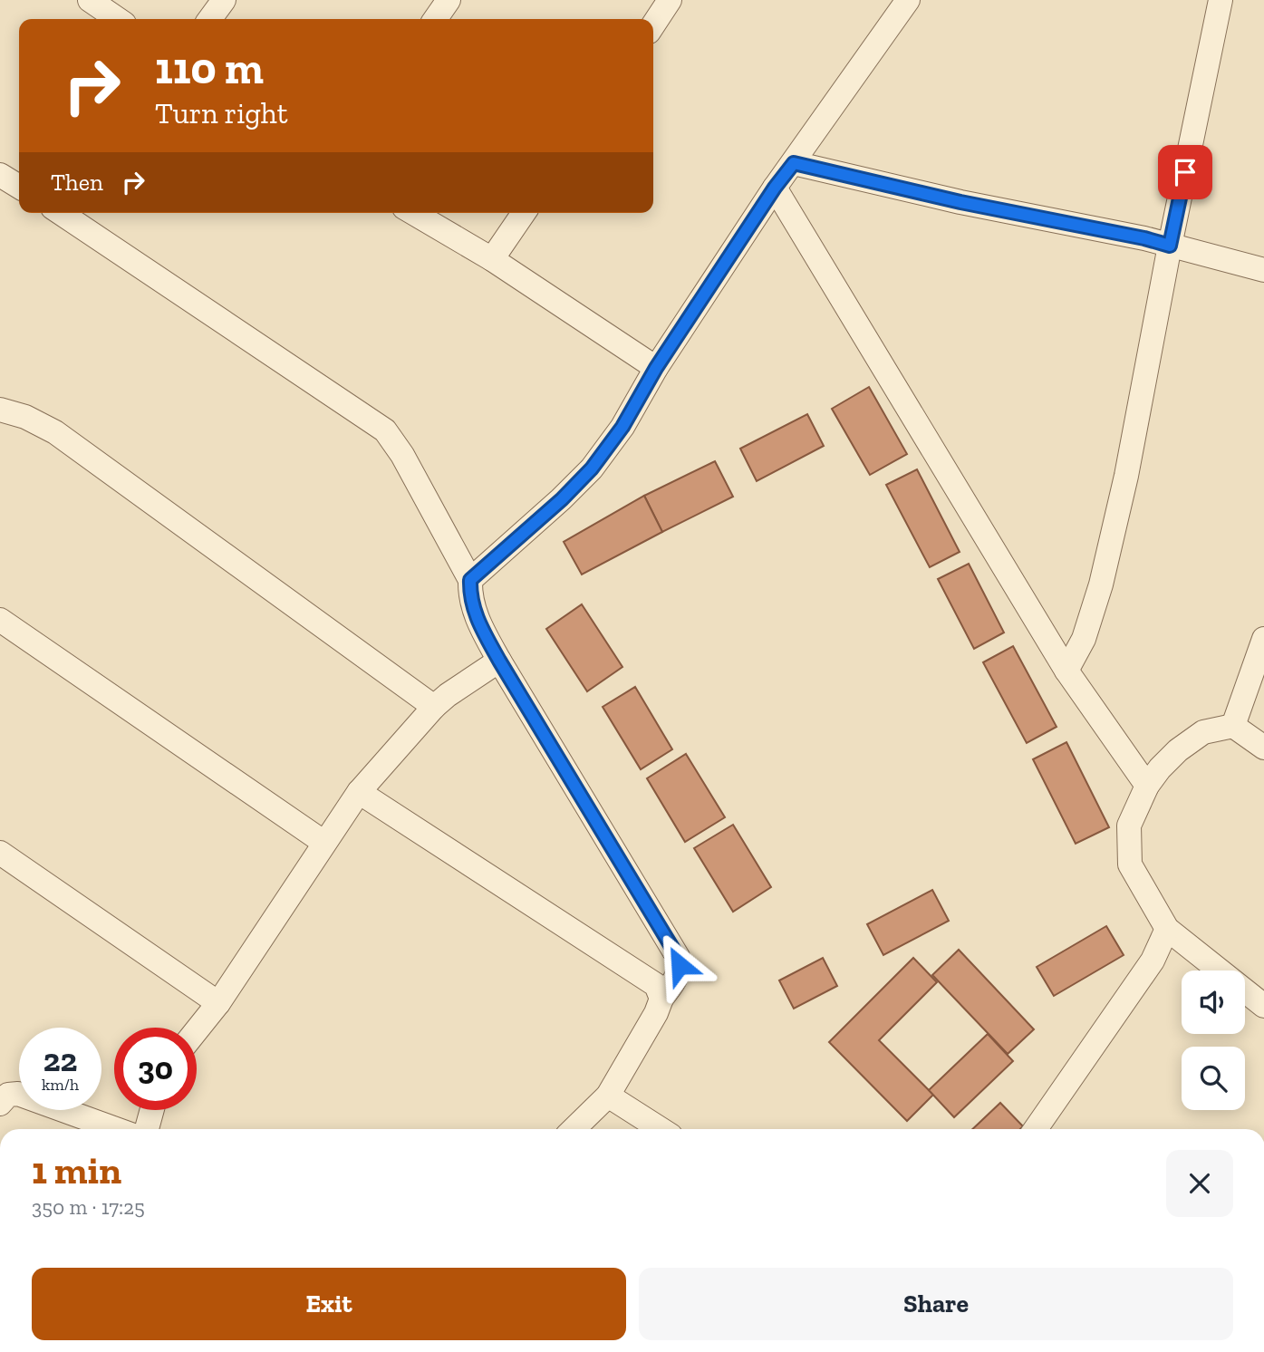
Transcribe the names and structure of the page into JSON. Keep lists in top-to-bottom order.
{
  "page": {
    "turn": ["110 m", "Turn right"],
    "then": "Then",
    "speed": "22 km/h",
    "limit": "30",
    "heading": ["1 min", "350 m · 17:25"],
    "buttons": ["Exit", "Share"]
  }
}
